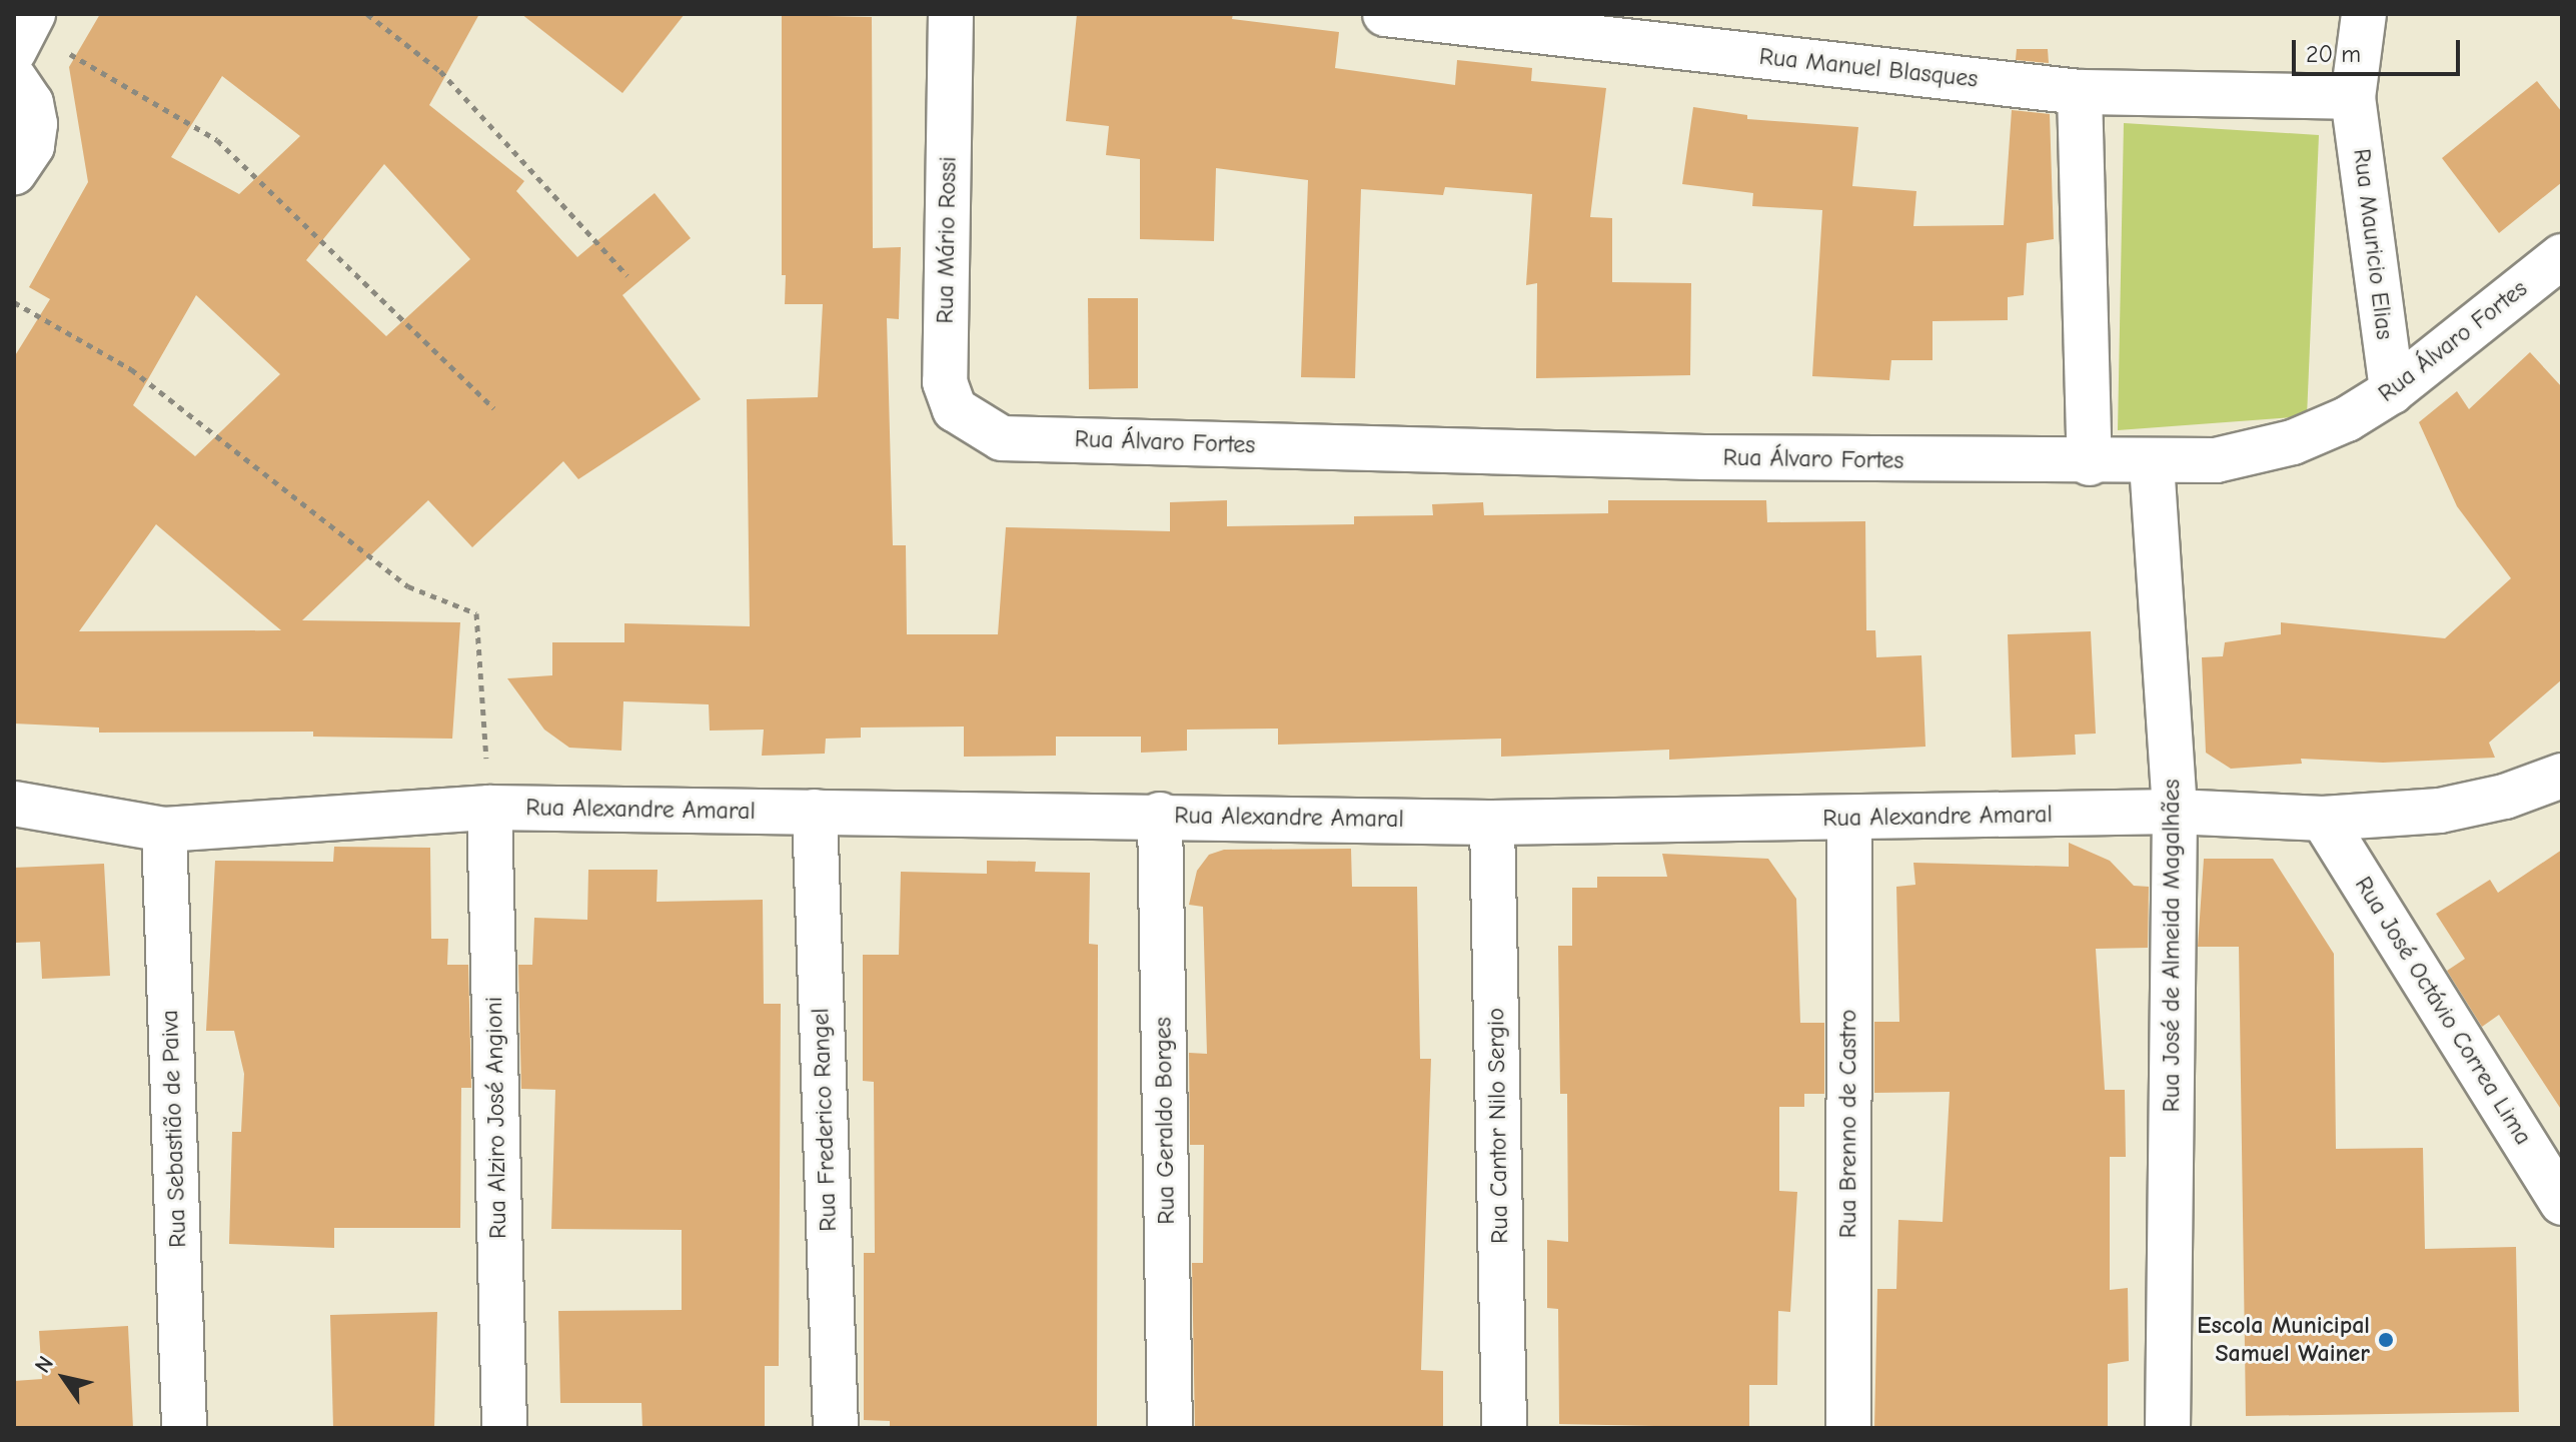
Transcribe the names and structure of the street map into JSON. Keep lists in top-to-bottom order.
{
  "streets": {
    "street": [
      "Rua Manuel Blasques",
      "Rua Mário Rossi",
      "Rua Mauricio Elias",
      "Rua Álvaro Fortes",
      "Rua Alexandre Amaral",
      "Rua José de Almeida Magalhães",
      "Rua José Octávio Correa Lima",
      "Rua Alziro José Angioni",
      "Rua Frederico Rangel",
      "Rua Geraldo Borges",
      "Rua Brenno de Castro",
      "Rua Cantor Nilo Sergio",
      "Rua Sebastião de Paiva"
    ]
  },
  "crossings": [
    ["Rua Manuel Blasques", "Rua Mauricio Elias"],
    ["Rua Mário Rossi", "Rua Álvaro Fortes"],
    ["Rua Mauricio Elias", "Rua Álvaro Fortes"],
    ["Rua Álvaro Fortes", "Rua José de Almeida Magalhães"],
    ["Rua Alexandre Amaral", "Rua José de Almeida Magalhães"],
    ["Rua Alexandre Amaral", "Rua José Octávio Correa Lima"],
    ["Rua Alexandre Amaral", "Rua Alziro José Angioni"],
    ["Rua Alexandre Amaral", "Rua Frederico Rangel"],
    ["Rua Alexandre Amaral", "Rua Geraldo Borges"],
    ["Rua Alexandre Amaral", "Rua Brenno de Castro"],
    ["Rua Alexandre Amaral", "Rua Cantor Nilo Sergio"],
    ["Rua Alexandre Amaral", "Rua Sebastião de Paiva"]
  ],
  "places": ["Escola Municipal Samuel Wainer"],
  "scale_bar": "20 m",
  "north": "top left"
}
